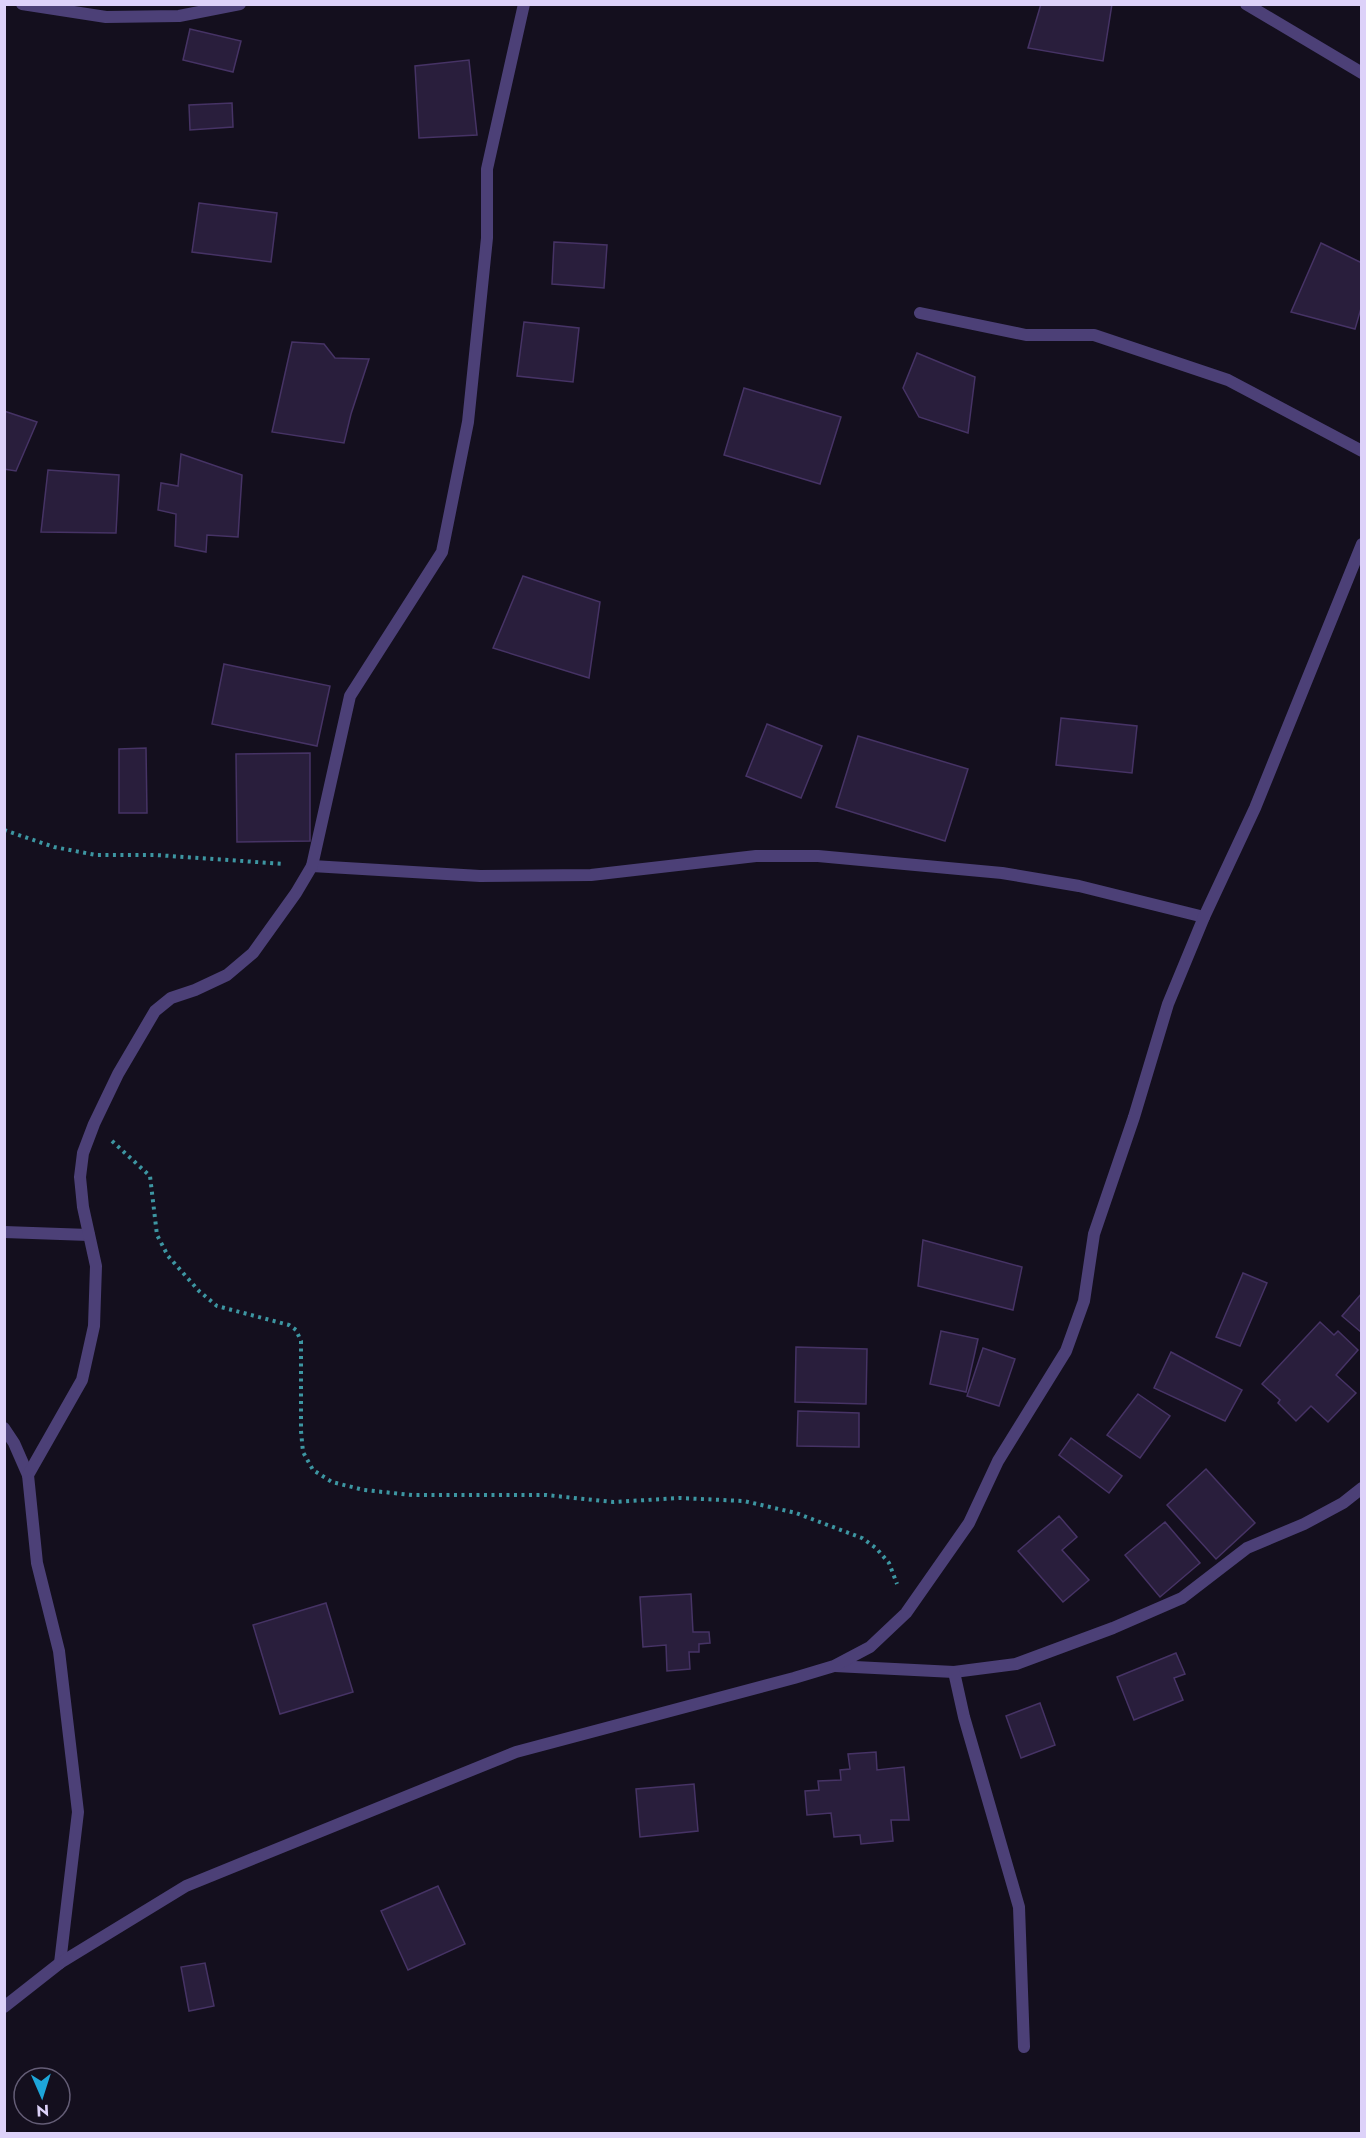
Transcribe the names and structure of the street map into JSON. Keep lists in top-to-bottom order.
{
  "north": "bottom"
}
